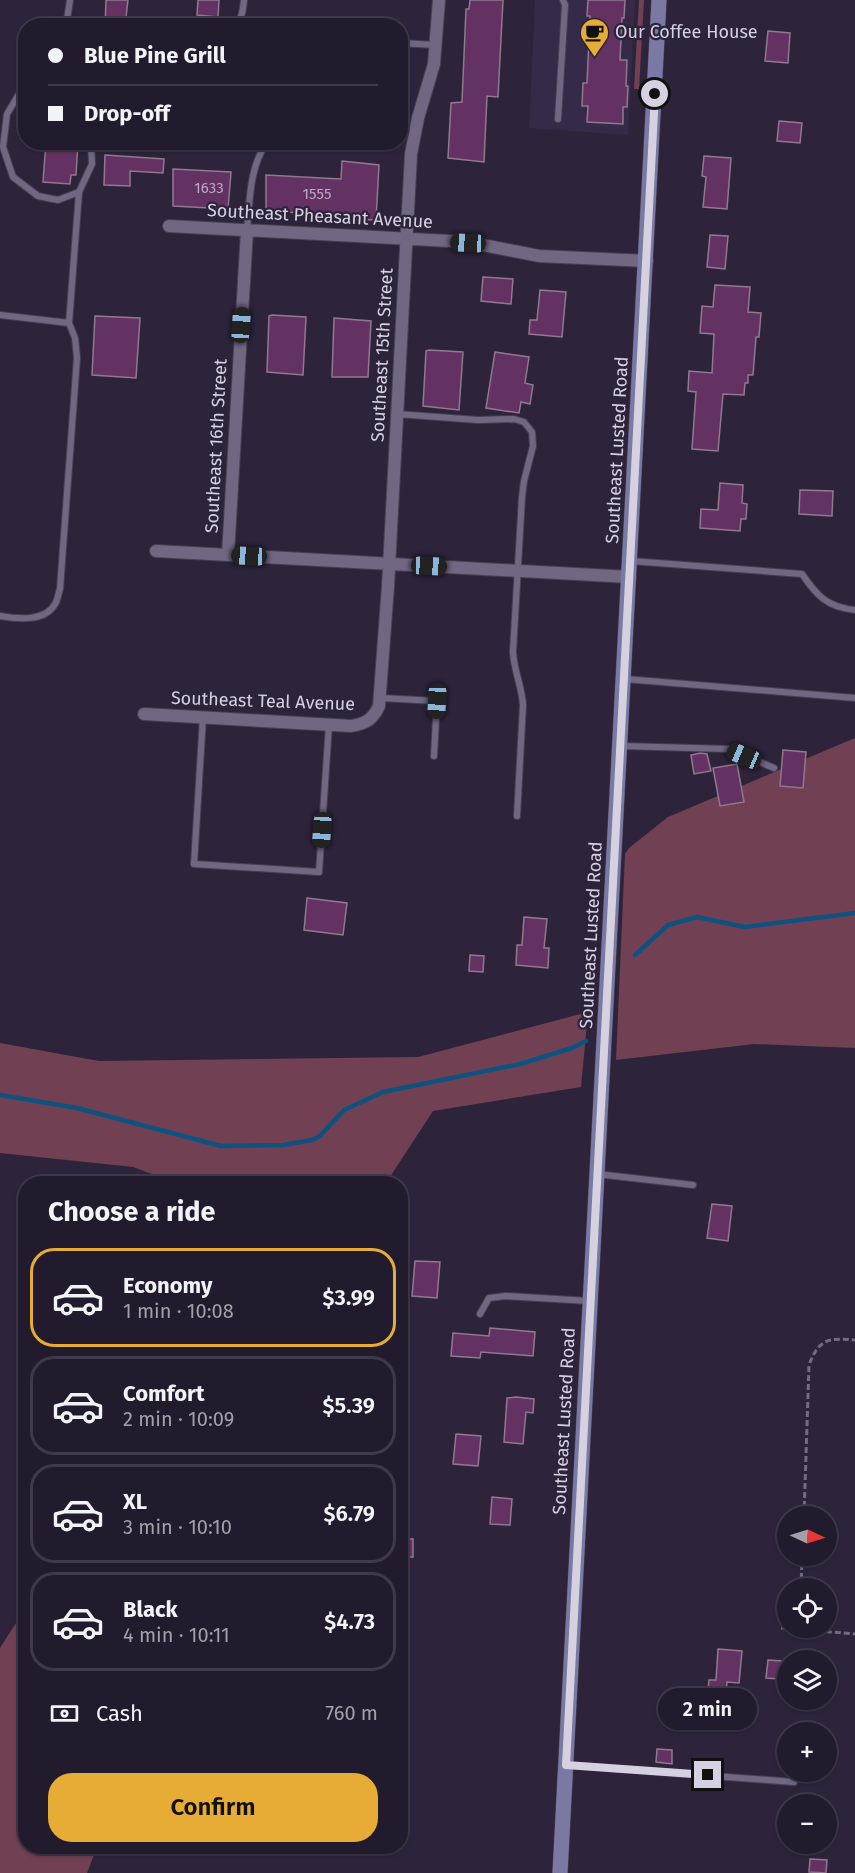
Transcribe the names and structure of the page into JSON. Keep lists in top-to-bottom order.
{
  "streets": {
    "main road": ["Southeast Lusted Road"],
    "street": [
      "Southeast Pheasant Avenue",
      "Southeast 15th Street",
      "Southeast 16th Street",
      "Southeast Teal Avenue"
    ]
  },
  "crossings": [
    ["Southeast Pheasant Avenue", "Southeast 15th Street"],
    ["Southeast Pheasant Avenue", "Southeast 16th Street"],
    ["Southeast Pheasant Avenue", "Southeast Lusted Road"],
    ["Southeast 15th Street", "Southeast Teal Avenue"]
  ],
  "places": {
    "cafe": ["Our Coffee House"]
  },
  "house_numbers": ["1633", "1555"],
  "north": "right",
  "page": {
    "banner": ["Blue Pine Grill", "Drop-off"],
    "heading": "Choose a ride",
    "list": [
      {
        "name": "Economy",
        "note": "1 min · 10:08",
        "value": "$3.99"
      },
      {
        "name": "Comfort",
        "note": "2 min · 10:09",
        "value": "$5.39"
      },
      {
        "name": "XL",
        "note": "3 min · 10:10",
        "value": "$6.79"
      },
      {
        "name": "Black",
        "note": "4 min · 10:11",
        "value": "$4.73"
      }
    ],
    "map_buttons": ["+", "−"],
    "pay": ["Cash", "760 m"],
    "bubble": "2 min",
    "buttons": "Confirm"
  }
}
